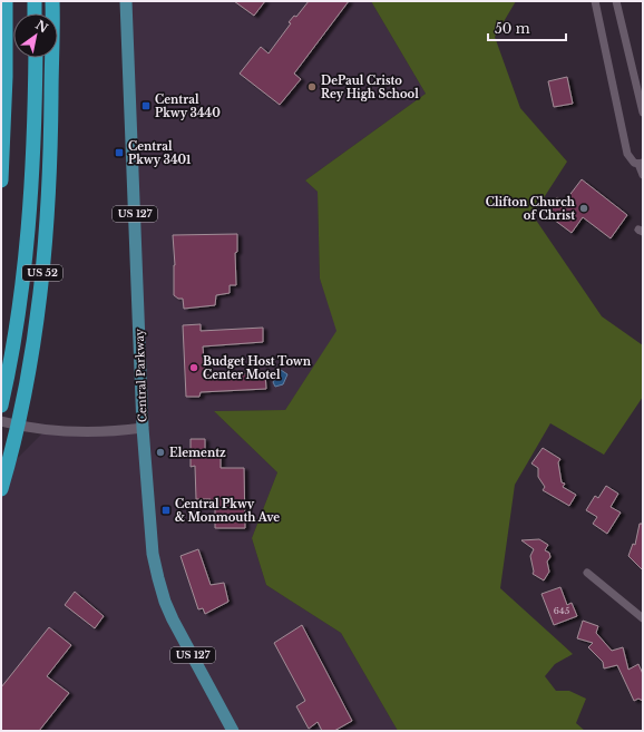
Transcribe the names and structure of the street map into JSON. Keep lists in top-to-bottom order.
{
  "streets": {
    "highway": ["US 52"],
    "main road": ["US 127", "Central Parkway"]
  },
  "places": {
    "other": [
      "DePaul Cristo Rey High School",
      "Clifton Church of Christ",
      "Budget Host Town Center Motel",
      "Elementz"
    ],
    "transit": ["Central Pkwy 3440", "Central Pkwy 3401", "Central Pkwy & Monmouth Ave"]
  },
  "house_numbers": ["645"],
  "scale_bar": "50 m",
  "north": "top right"
}
